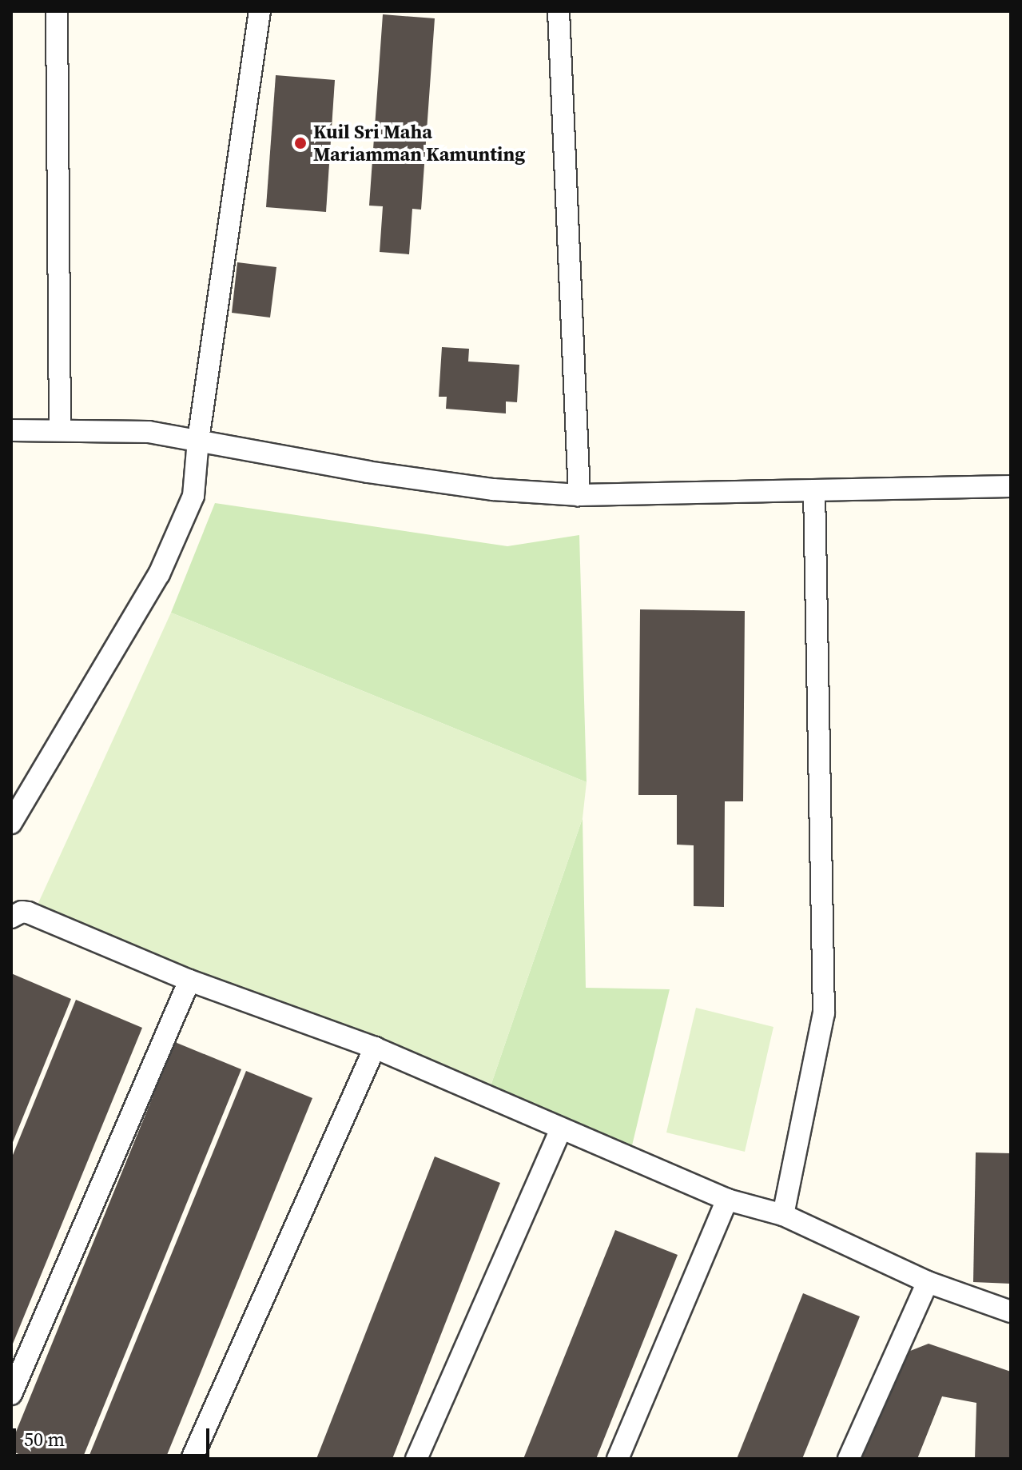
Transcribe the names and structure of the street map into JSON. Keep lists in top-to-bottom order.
{
  "places": ["Kuil Sri Maha Mariamman Kamunting"],
  "scale_bar": "50 m"
}
